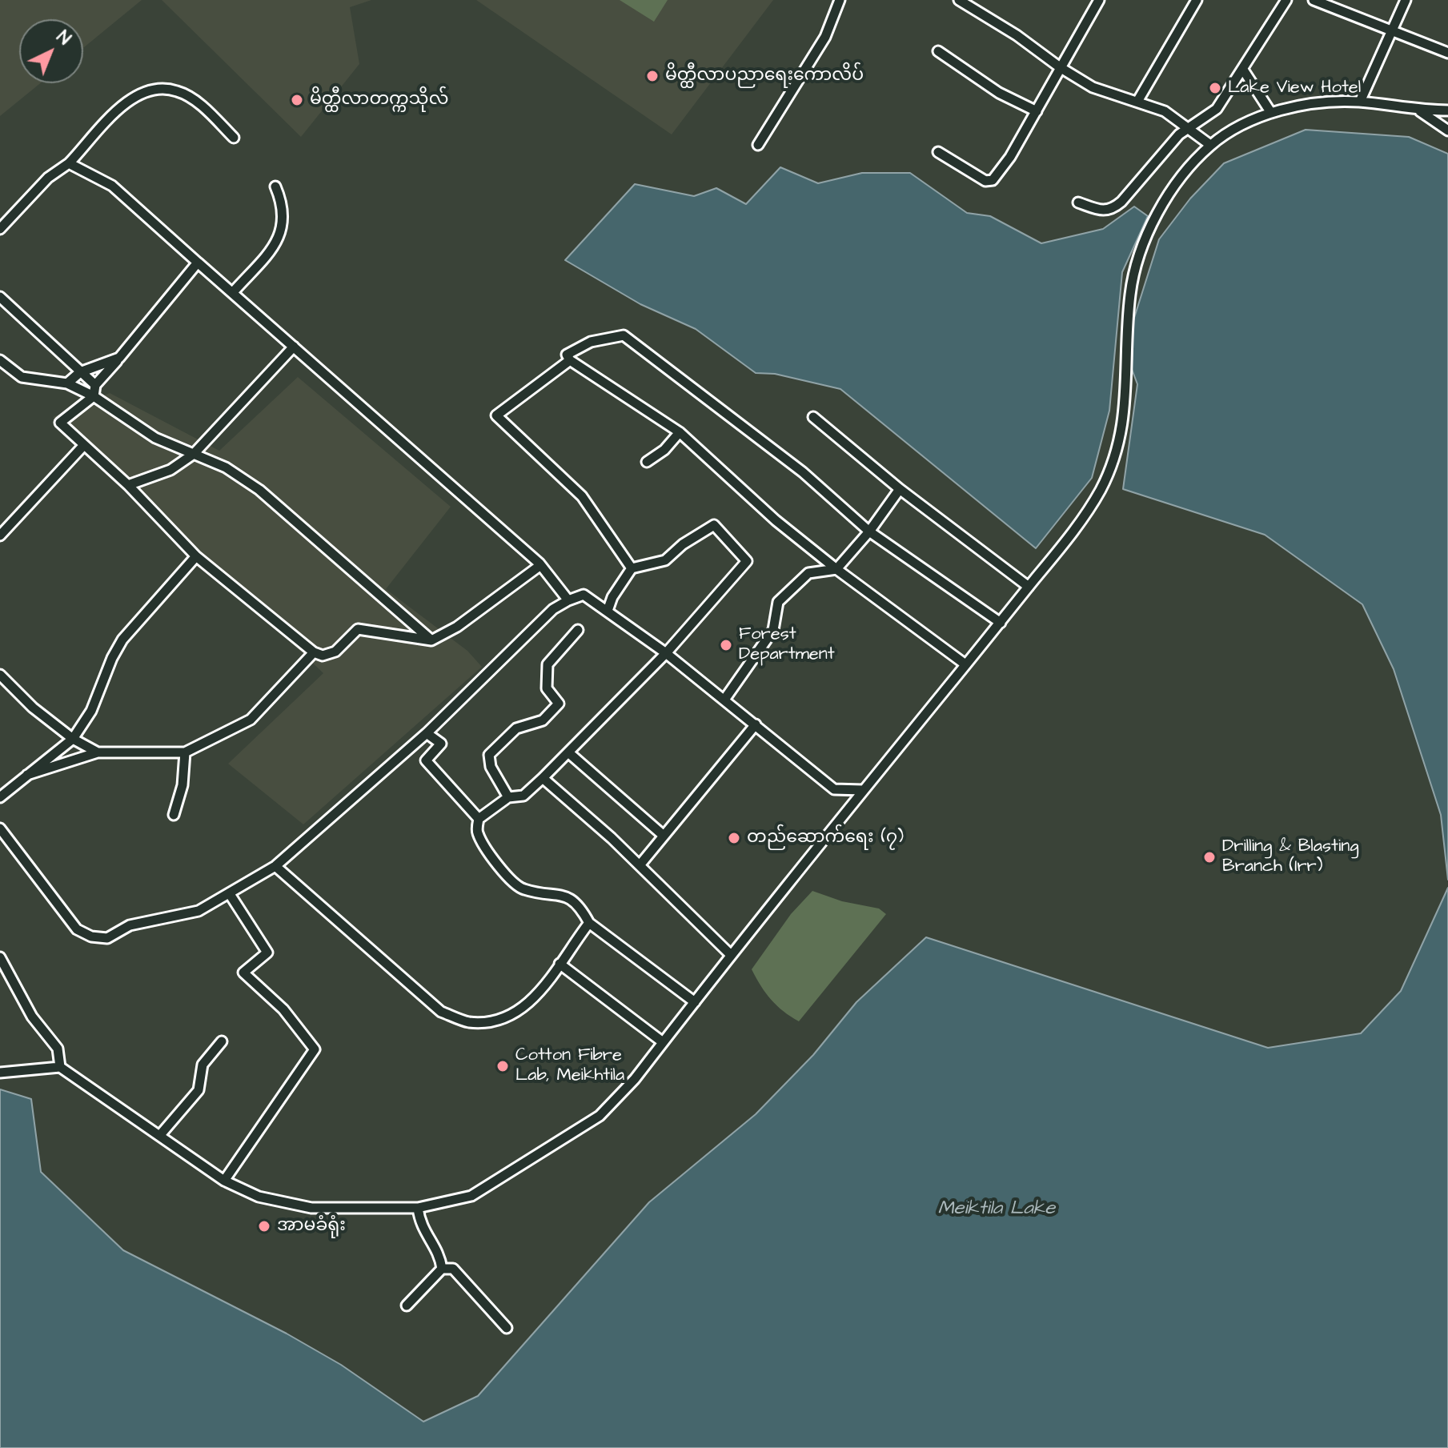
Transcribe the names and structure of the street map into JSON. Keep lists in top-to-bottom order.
{
  "water": ["Meiktila Lake"],
  "places": [
    "မိတ္ထီလာပညာရေးကောလိပ်",
    "Lake View Hotel",
    "မိတ္ထီလာတက္ကသိုလ်",
    "Forest Department",
    "တည်ဆောက်ရေး (၇)",
    "Drilling & Blasting Branch (Irr)",
    "Cotton Fibre Lab, Meikhtila",
    "အာမခံရုံး"
  ],
  "north": "top right"
}
